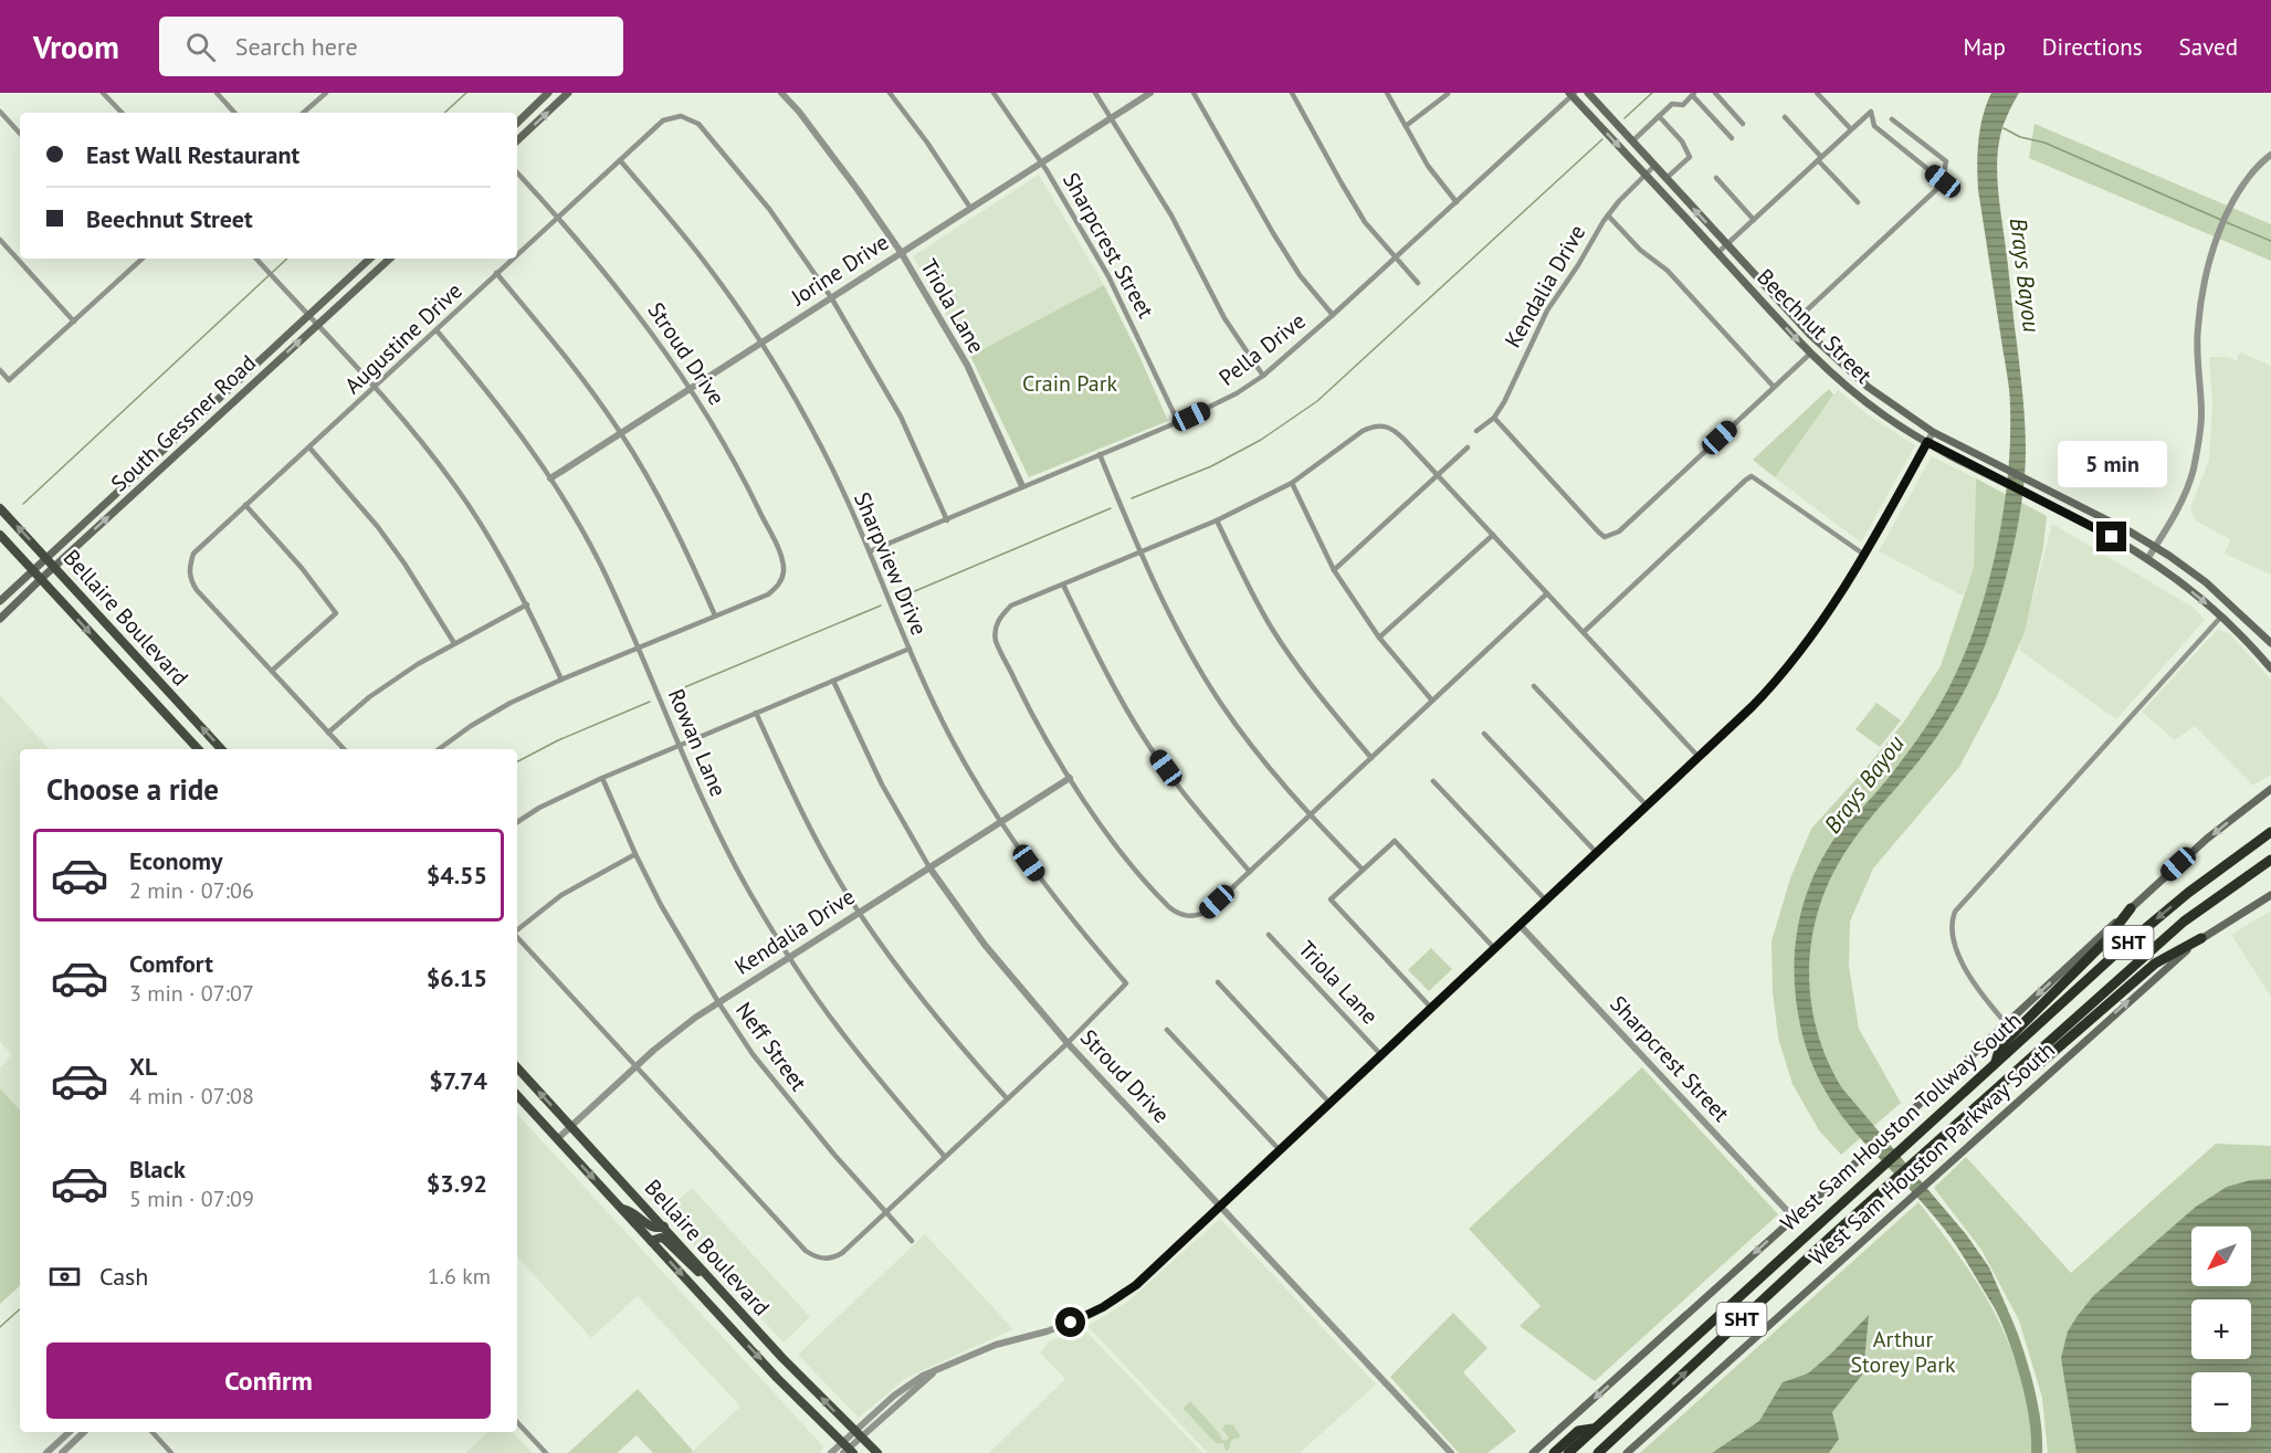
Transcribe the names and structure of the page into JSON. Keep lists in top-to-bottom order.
{
  "streets": {
    "highway": ["SHT", "West Sam Houston Tollway South"],
    "main road": [
      "Beechnut Street",
      "South Gessner Road",
      "Bellaire Boulevard",
      "West Sam Houston Parkway South"
    ],
    "street": [
      "Sharpcrest Street",
      "Jorine Drive",
      "Kendalia Drive",
      "Triola Lane",
      "Augustine Drive",
      "Pella Drive",
      "Stroud Drive",
      "Sharpview Drive",
      "Rowan Lane",
      "Neff Street"
    ]
  },
  "crossings": [
    ["Sharpcrest Street", "Jorine Drive"],
    ["Sharpcrest Street", "Pella Drive"],
    ["Sharpcrest Street", "West Sam Houston Parkway South"],
    ["Jorine Drive", "Triola Lane"],
    ["Jorine Drive", "Augustine Drive"],
    ["Jorine Drive", "Stroud Drive"],
    ["Jorine Drive", "Sharpview Drive"],
    ["Jorine Drive", "Rowan Lane"],
    ["Kendalia Drive", "Beechnut Street"],
    ["Kendalia Drive", "Stroud Drive"],
    ["Kendalia Drive", "Sharpview Drive"],
    ["Kendalia Drive", "Bellaire Boulevard"],
    ["Kendalia Drive", "Rowan Lane"],
    ["Kendalia Drive", "Neff Street"],
    ["Triola Lane", "Pella Drive"],
    ["Beechnut Street", "Pella Drive"],
    ["Augustine Drive", "Stroud Drive"],
    ["Augustine Drive", "Sharpview Drive"],
    ["Augustine Drive", "Rowan Lane"],
    ["Pella Drive", "Sharpview Drive"],
    ["Stroud Drive", "Sharpview Drive"],
    ["South Gessner Road", "Bellaire Boulevard"]
  ],
  "water": ["Brays Bayou"],
  "parks": ["Crain Park", "Arthur Storey Park"],
  "north": "bottom left",
  "page": {
    "header": "Vroom",
    "search": "Search here",
    "nav": ["Map", "Directions", "Saved"],
    "banner": ["East Wall Restaurant", "Beechnut Street"],
    "bubble": "5 min",
    "heading": "Choose a ride",
    "list": [
      {
        "name": "Economy",
        "note": "2 min · 07:06",
        "value": "$4.55"
      },
      {
        "name": "Comfort",
        "note": "3 min · 07:07",
        "value": "$6.15"
      },
      {
        "name": "XL",
        "note": "4 min · 07:08",
        "value": "$7.74"
      },
      {
        "name": "Black",
        "note": "5 min · 07:09",
        "value": "$3.92"
      }
    ],
    "map_buttons": ["+", "−"],
    "pay": ["Cash", "1.6 km"],
    "buttons": "Confirm"
  }
}
